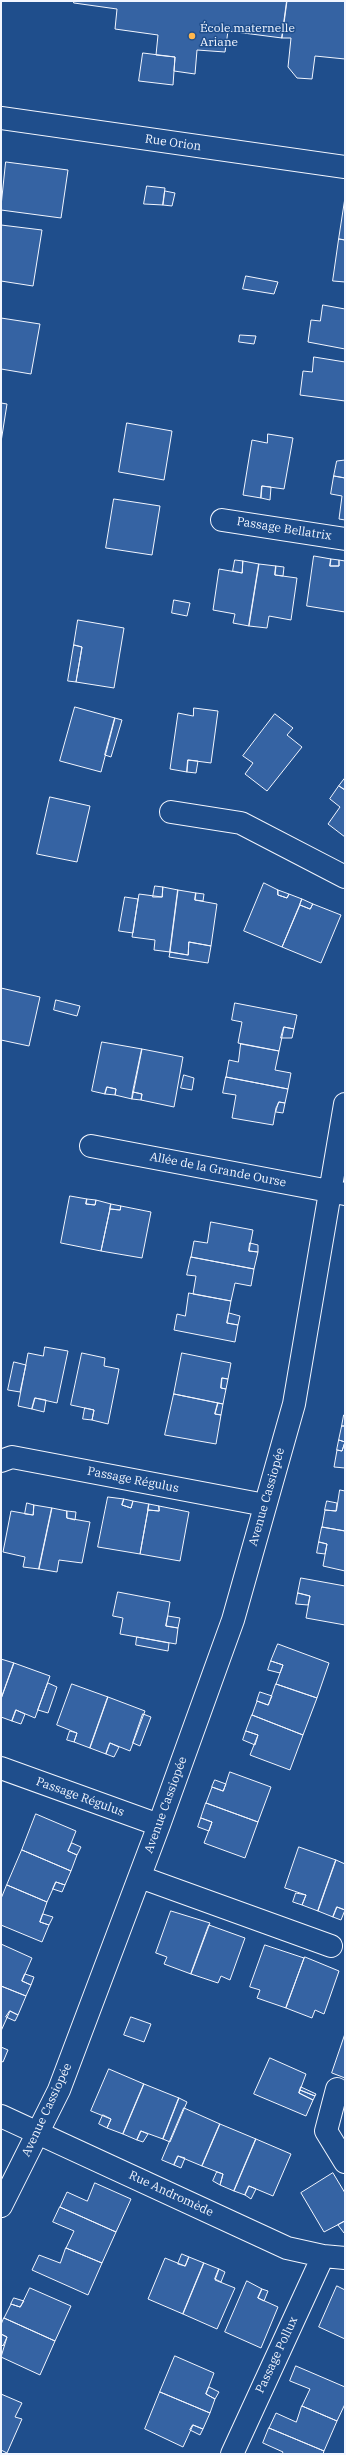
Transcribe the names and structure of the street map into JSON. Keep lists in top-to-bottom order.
{
  "streets": {
    "street": [
      "Rue Orion",
      "Passage Bellatrix",
      "Allée de la Grande Ourse",
      "Passage Régulus",
      "Avenue Cassiopée",
      "Rue Andromède",
      "Passage Pollux"
    ]
  },
  "crossings": [
    ["Allée de la Grande Ourse", "Avenue Cassiopée"],
    ["Passage Régulus", "Avenue Cassiopée"],
    ["Avenue Cassiopée", "Rue Andromède"],
    ["Rue Andromède", "Passage Pollux"]
  ],
  "places": ["École maternelle Ariane"]
}
